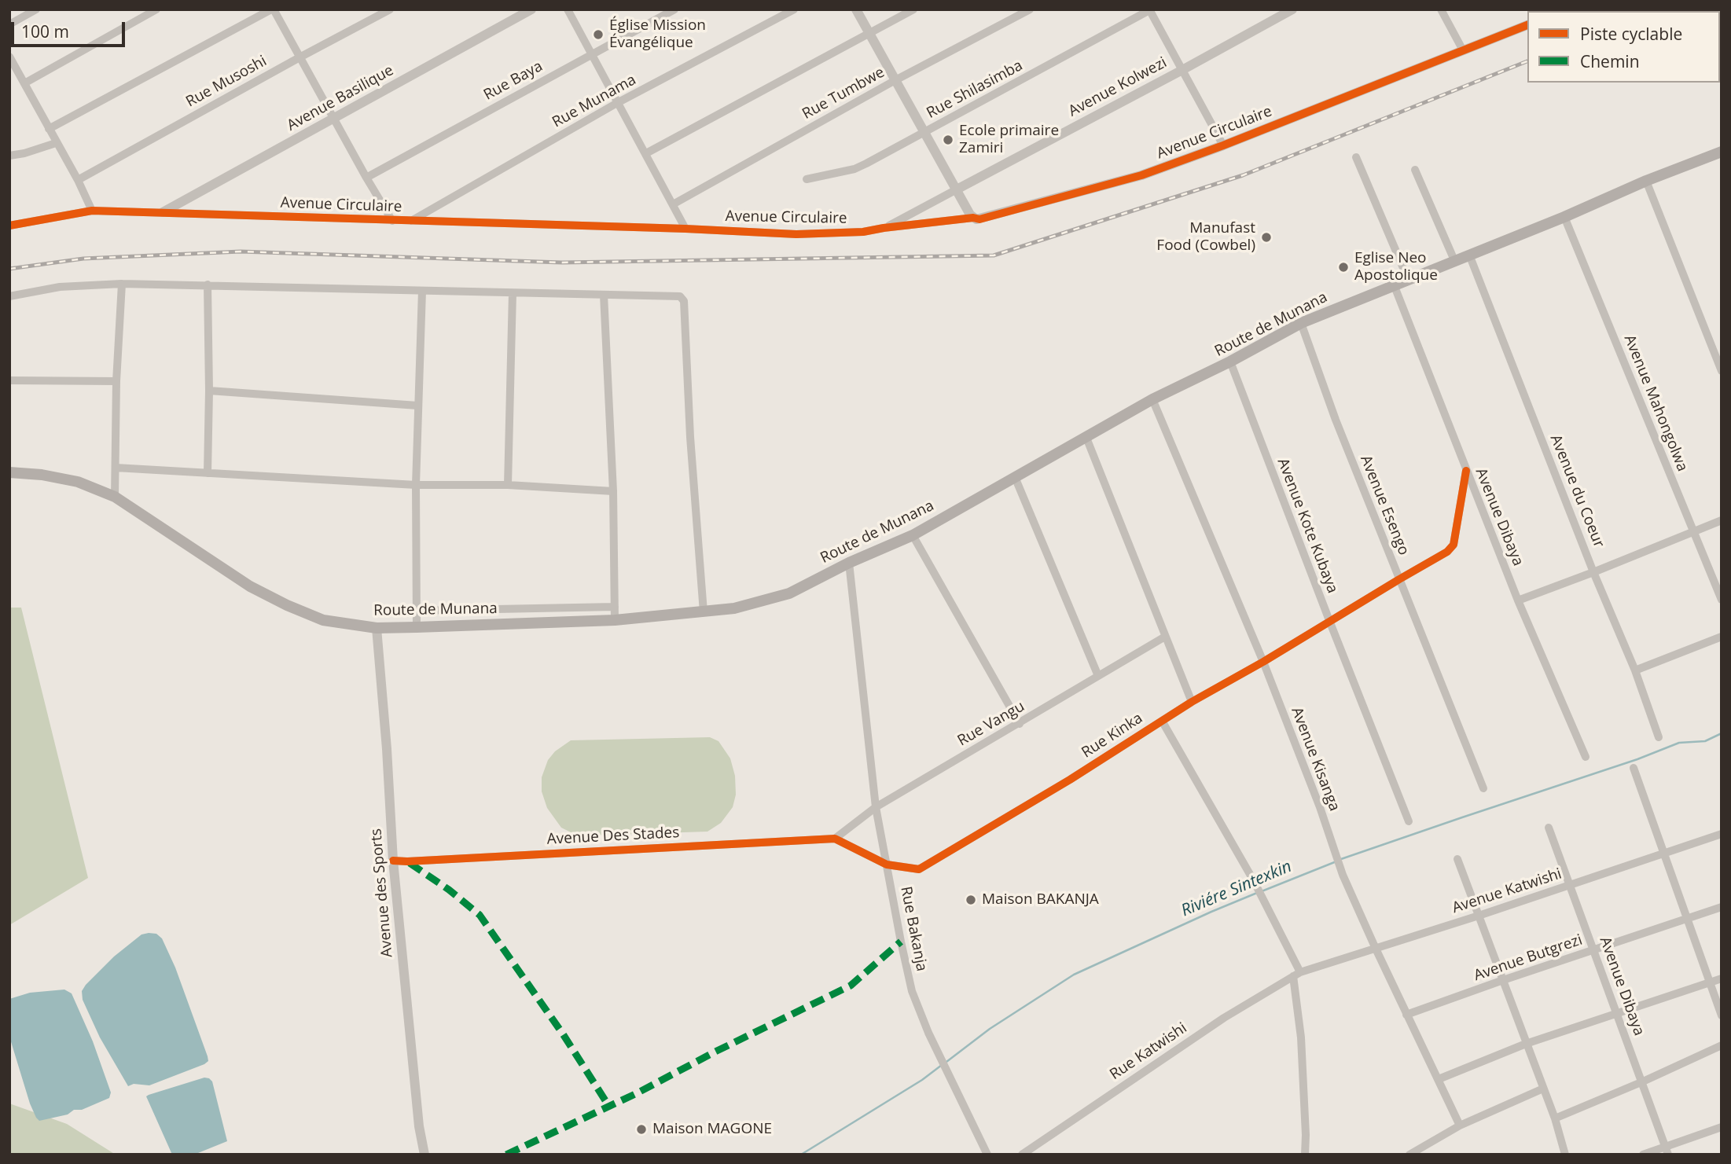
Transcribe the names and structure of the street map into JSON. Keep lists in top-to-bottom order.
{
  "streets": {
    "main road": ["Route de Munana"],
    "street": [
      "Rue Baya",
      "Rue Musoshi",
      "Avenue Kolwezi",
      "Rue Shilasimba",
      "Rue Tumbwe",
      "Avenue Basilique",
      "Rue Munama",
      "Avenue Circulaire",
      "Avenue Mahongolwa",
      "Avenue du Coeur",
      "Avenue Esengo",
      "Avenue Dibaya",
      "Avenue Kote Kubaya",
      "Rue Vangu",
      "Rue Kinka",
      "Avenue Kisanga",
      "Avenue Des Stades",
      "Avenue Katwishi",
      "Avenue des Sports",
      "Rue Bakanja",
      "Avenue Butgrezi",
      "Rue Katwishi"
    ]
  },
  "crossings": [
    ["Avenue Basilique", "Avenue Circulaire"],
    ["Rue Munama", "Avenue Circulaire"],
    ["Route de Munana", "Avenue Mahongolwa"],
    ["Route de Munana", "Avenue du Coeur"],
    ["Route de Munana", "Avenue Esengo"],
    ["Route de Munana", "Avenue Dibaya"],
    ["Route de Munana", "Avenue Kote Kubaya"],
    ["Route de Munana", "Avenue Kisanga"],
    ["Route de Munana", "Avenue des Sports"],
    ["Route de Munana", "Rue Bakanja"],
    ["Avenue Esengo", "Rue Kinka"],
    ["Avenue Dibaya", "Rue Kinka"],
    ["Avenue Dibaya", "Avenue Katwishi"],
    ["Avenue Dibaya", "Avenue Butgrezi"],
    ["Avenue Kote Kubaya", "Rue Kinka"],
    ["Rue Vangu", "Rue Kinka"],
    ["Rue Vangu", "Avenue Des Stades"],
    ["Rue Vangu", "Rue Bakanja"],
    ["Rue Kinka", "Avenue Kisanga"],
    ["Rue Kinka", "Avenue Des Stades"],
    ["Rue Kinka", "Rue Bakanja"],
    ["Avenue Kisanga", "Avenue Katwishi"],
    ["Avenue Kisanga", "Avenue Butgrezi"],
    ["Avenue Des Stades", "Avenue des Sports"],
    ["Avenue Katwishi", "Rue Katwishi"]
  ],
  "water": ["Riviére Sintexkin"],
  "places": [
    "Église Mission Évangélique",
    "Ecole primaire Zamiri",
    "Manufast Food (Cowbel)",
    "Eglise Neo Apostolique",
    "Maison BAKANJA",
    "Maison MAGONE"
  ],
  "legend": ["Piste cyclable", "Chemin"],
  "scale_bar": "100 m"
}
